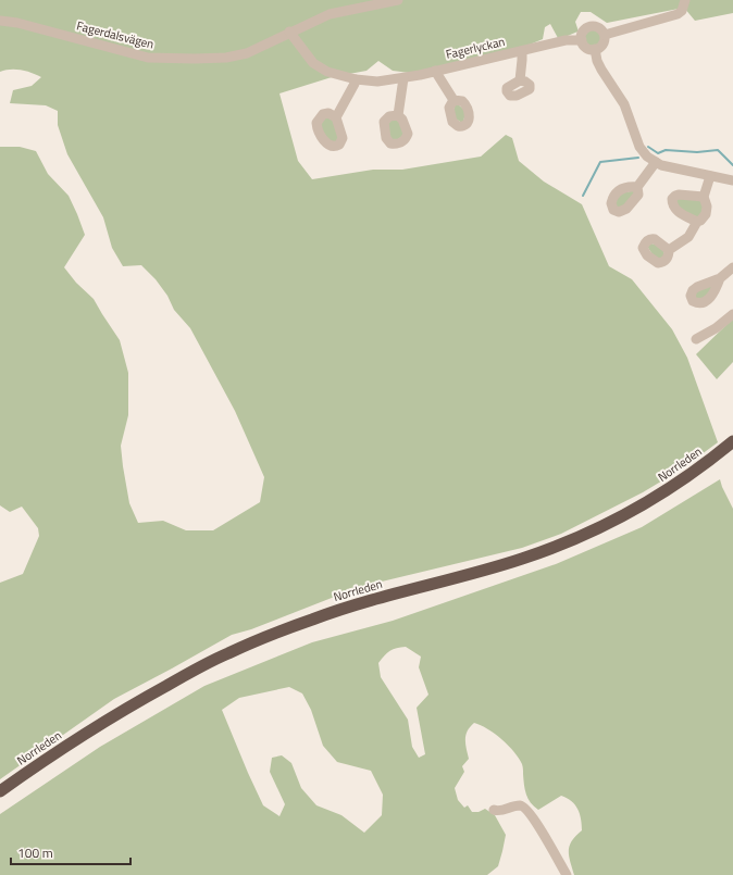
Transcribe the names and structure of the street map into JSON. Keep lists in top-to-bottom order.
{
  "streets": {
    "highway": ["Norrleden"],
    "street": ["Fagerdalsvägen", "Fagerlyckan"]
  },
  "crossings": [
    ["Fagerdalsvägen", "Fagerlyckan"]
  ],
  "scale_bar": "100 m"
}
